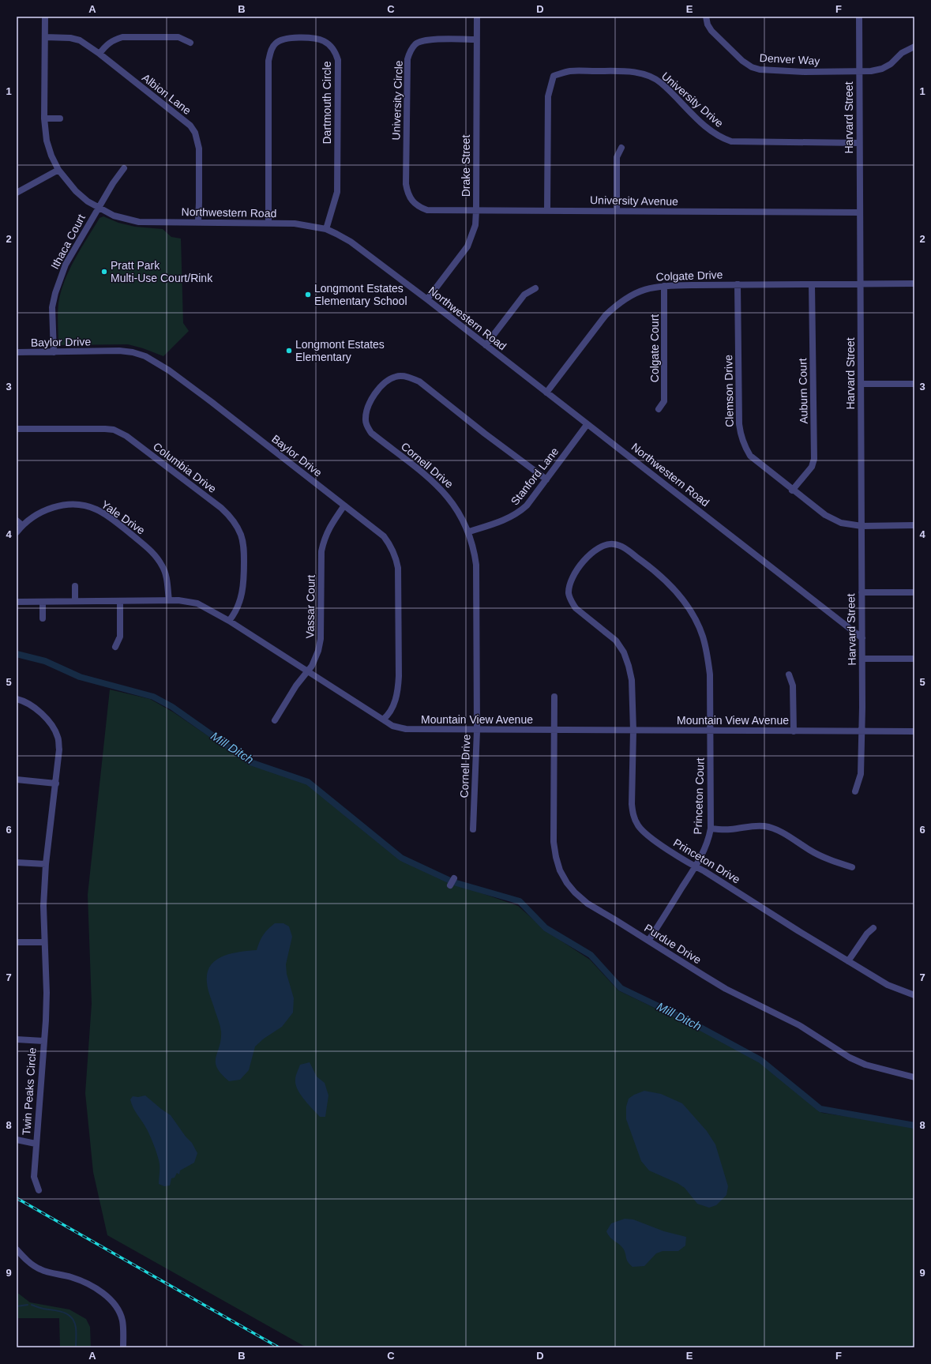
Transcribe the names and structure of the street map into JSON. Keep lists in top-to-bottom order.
{
  "streets": {
    "street": [
      "Denver Way",
      "Albion Lane",
      "University Drive",
      "University Circle",
      "Dartmouth Circle",
      "Harvard Street",
      "Drake Street",
      "University Avenue",
      "Northwestern Road",
      "Ithaca Court",
      "Colgate Drive",
      "Baylor Drive",
      "Colgate Court",
      "Clemson Drive",
      "Auburn Court",
      "Cornell Drive",
      "Columbia Drive",
      "Stanford Lane",
      "Yale Drive",
      "Vassar Court",
      "Mountain View Avenue",
      "Princeton Court",
      "Princeton Drive",
      "Purdue Drive",
      "Twin Peaks Circle"
    ]
  },
  "crossings": [
    ["Denver Way", "Harvard Street"],
    ["Albion Lane", "Northwestern Road"],
    ["University Drive", "Harvard Street"],
    ["University Drive", "University Avenue"],
    ["University Circle", "Drake Street"],
    ["University Circle", "University Avenue"],
    ["Dartmouth Circle", "Northwestern Road"],
    ["Harvard Street", "University Avenue"],
    ["Harvard Street", "Northwestern Road"],
    ["Harvard Street", "Colgate Drive"],
    ["Harvard Street", "Clemson Drive"],
    ["Harvard Street", "Mountain View Avenue"],
    ["Drake Street", "University Avenue"],
    ["Drake Street", "Northwestern Road"],
    ["Northwestern Road", "Ithaca Court"],
    ["Northwestern Road", "Colgate Drive"],
    ["Northwestern Road", "Stanford Lane"],
    ["Ithaca Court", "Baylor Drive"],
    ["Colgate Drive", "Colgate Court"],
    ["Colgate Drive", "Clemson Drive"],
    ["Colgate Drive", "Auburn Court"],
    ["Baylor Drive", "Vassar Court"],
    ["Baylor Drive", "Mountain View Avenue"],
    ["Clemson Drive", "Auburn Court"],
    ["Cornell Drive", "Stanford Lane"],
    ["Cornell Drive", "Mountain View Avenue"],
    ["Columbia Drive", "Mountain View Avenue"],
    ["Yale Drive", "Mountain View Avenue"],
    ["Vassar Court", "Mountain View Avenue"],
    ["Mountain View Avenue", "Princeton Court"],
    ["Mountain View Avenue", "Princeton Drive"],
    ["Mountain View Avenue", "Purdue Drive"],
    ["Princeton Court", "Princeton Drive"],
    ["Princeton Court", "Purdue Drive"]
  ],
  "water": ["Mill Ditch"],
  "places": ["Pratt Park Multi-Use Court/Rink", "Longmont Estates Elementary School", "Longmont Estates Elementary"],
  "grid": {
    "columns": [
      "A",
      "B",
      "C",
      "D",
      "E",
      "F"
    ],
    "rows": [
      "1",
      "2",
      "3",
      "4",
      "5",
      "6",
      "7",
      "8",
      "9"
    ]
  }
}
